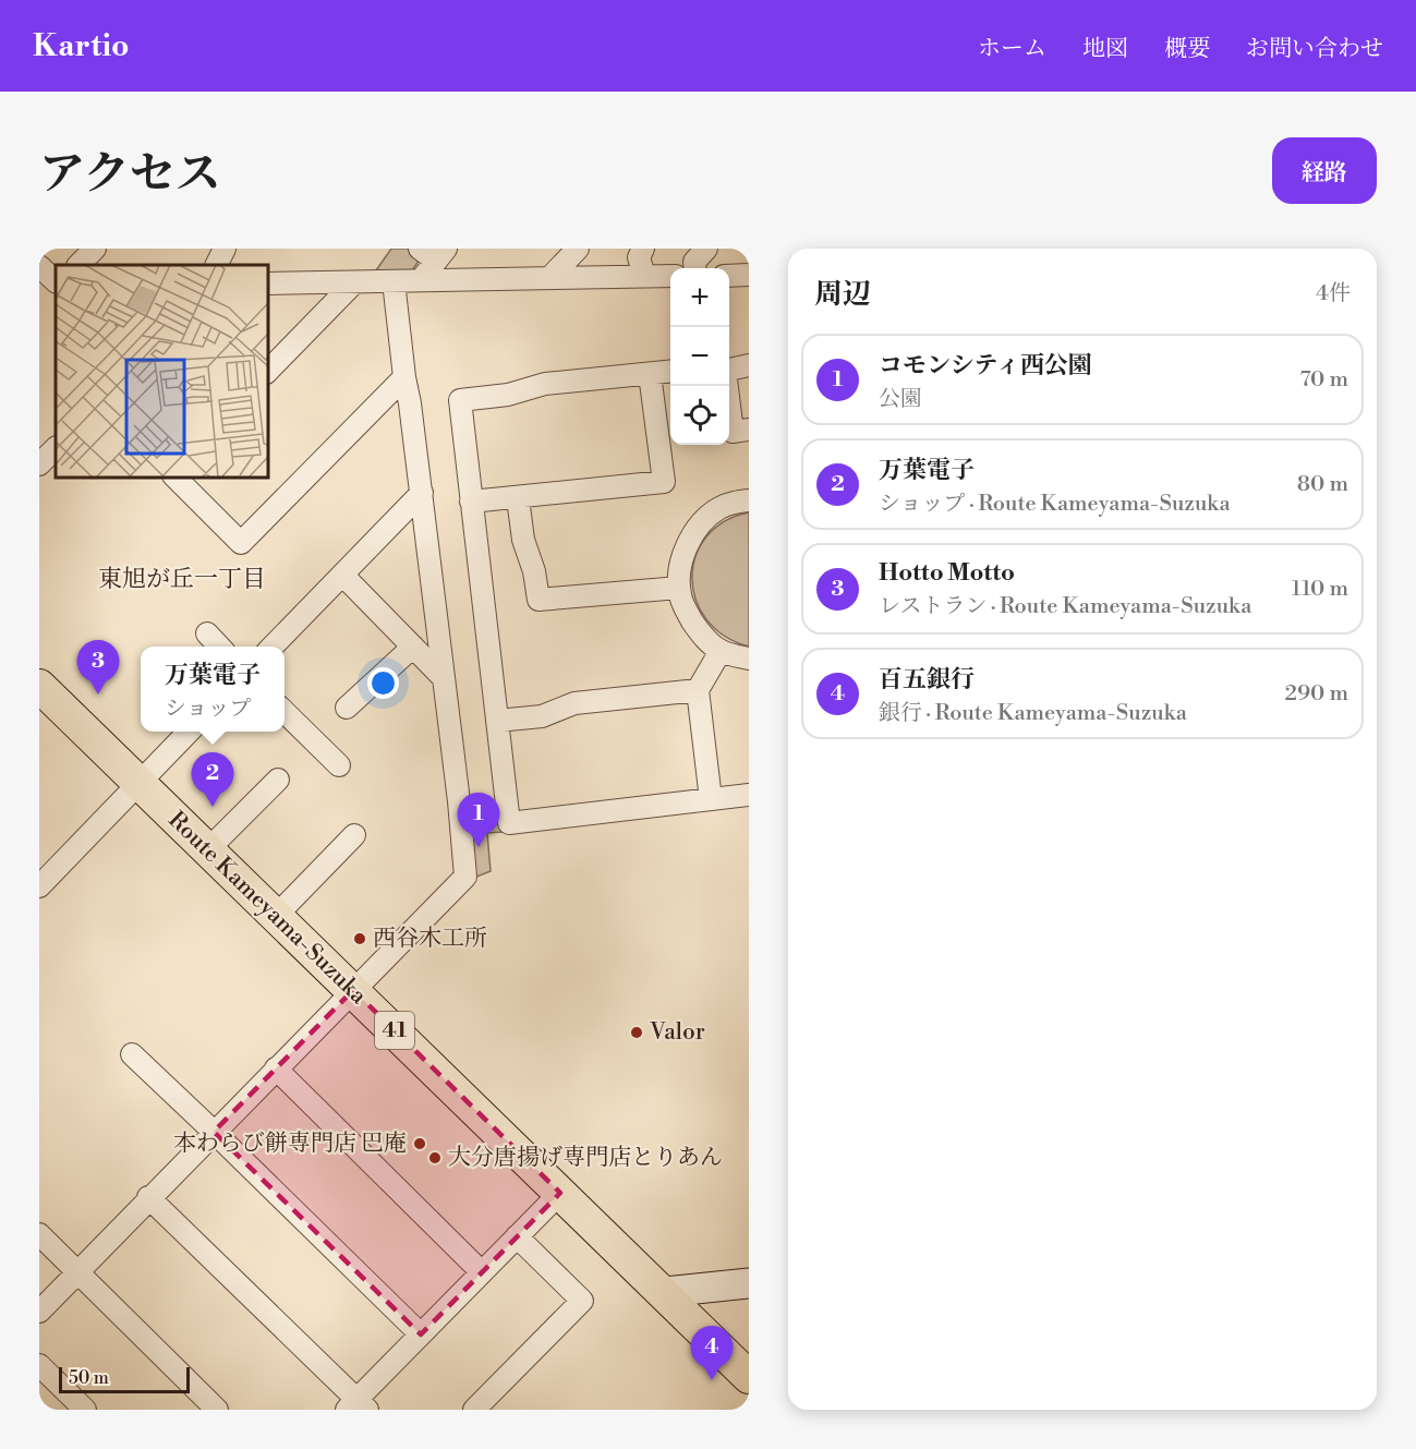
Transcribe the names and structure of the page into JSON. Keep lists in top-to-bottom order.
{
  "streets": {
    "main road": ["Route Kameyama-Suzuka", "41"]
  },
  "districts": ["東旭が丘一丁目"],
  "places": [
    "西谷木工所",
    "Valor",
    "本わらび餅専門店 巴庵",
    "大分唐揚げ専門店とりあん"
  ],
  "scale_bar": "50 m",
  "page": {
    "header": "Kartio",
    "nav": [
      "ホーム",
      "地図",
      "概要",
      "お問い合わせ"
    ],
    "title": "アクセス",
    "buttons": "経路",
    "heading": ["周辺", "4件"],
    "map_buttons": ["+", "−"],
    "list": [
      {
        "mark": "1",
        "name": "コモンシティ西公園",
        "note": "公園",
        "value": "70 m"
      },
      {
        "mark": "2",
        "name": "万葉電子",
        "note": "ショップ · Route Kameyama-Suzuka",
        "value": "80 m"
      },
      {
        "mark": "3",
        "name": "Hotto Motto",
        "note": "レストラン · Route Kameyama-Suzuka",
        "value": "110 m"
      },
      {
        "mark": "4",
        "name": "百五銀行",
        "note": "銀行 · Route Kameyama-Suzuka",
        "value": "290 m"
      }
    ],
    "pins": [
      "3",
      "2",
      "1",
      "4"
    ],
    "popup": ["万葉電子", "ショップ"],
    "scale": "50 m"
  }
}
